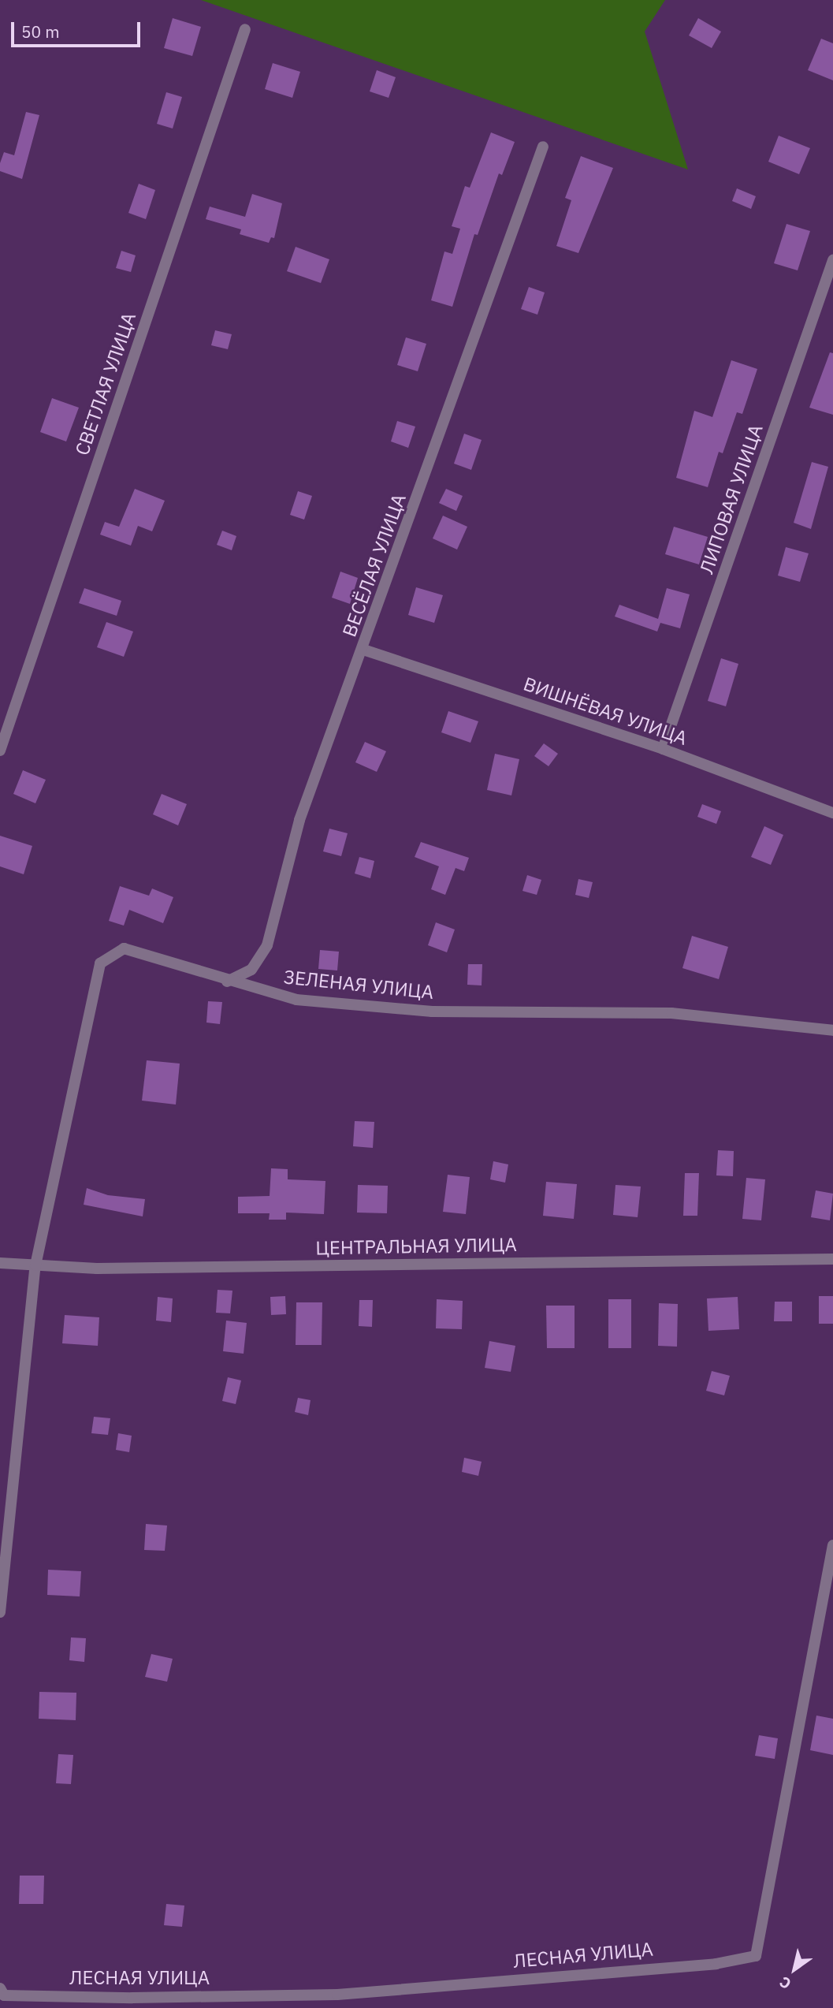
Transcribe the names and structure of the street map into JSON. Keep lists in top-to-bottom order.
{
  "streets": {
    "street": [
      "СВЕТЛАЯ УЛИЦА",
      "ЛИПОВАЯ УЛИЦА",
      "ВЕСЁЛАЯ УЛИЦА",
      "ВИШНЁВАЯ УЛИЦА",
      "ЗЕЛЕНАЯ УЛИЦА",
      "ЦЕНТРАЛЬНАЯ УЛИЦА",
      "ЛЕСНАЯ УЛИЦА"
    ]
  },
  "crossings": [
    ["ЛИПОВАЯ УЛИЦА", "ВИШНЁВАЯ УЛИЦА"],
    ["ВЕСЁЛАЯ УЛИЦА", "ВИШНЁВАЯ УЛИЦА"],
    ["ВЕСЁЛАЯ УЛИЦА", "ЗЕЛЕНАЯ УЛИЦА"],
    ["ЗЕЛЕНАЯ УЛИЦА", "ЦЕНТРАЛЬНАЯ УЛИЦА"]
  ],
  "scale_bar": "50 m",
  "north": "bottom left"
}
